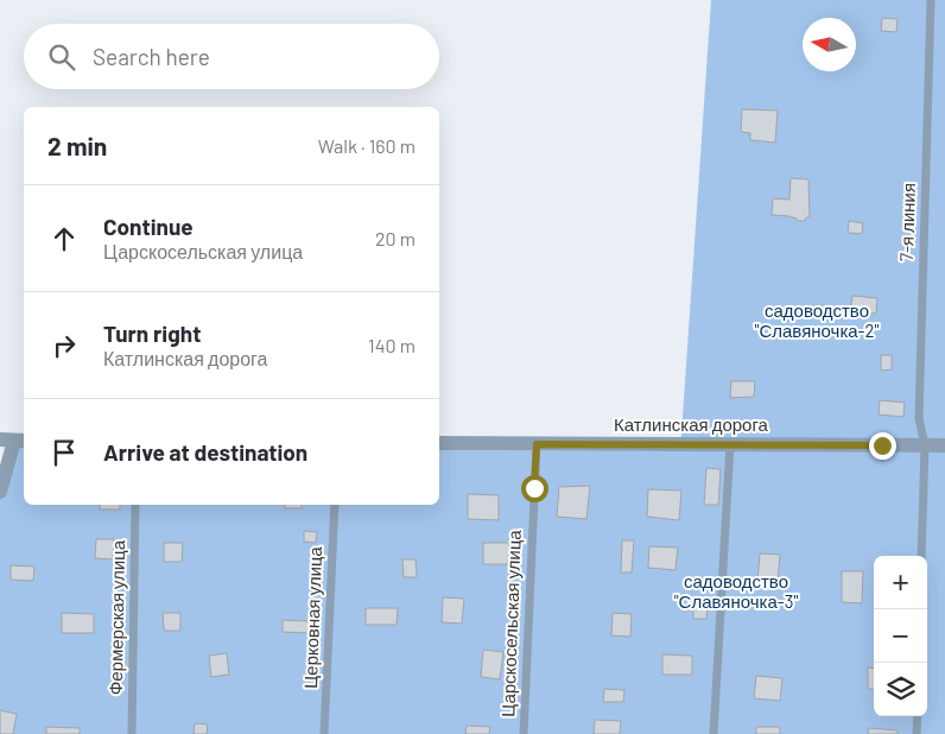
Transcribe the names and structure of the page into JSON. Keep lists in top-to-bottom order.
{
  "streets": {
    "street": ["Катлинская дорога"],
    "lane": [
      "7-я линия",
      "Фермерская улица",
      "Церковная улица",
      "Царскосельская улица"
    ]
  },
  "crossings": [
    ["7-я линия", "Катлинская дорога"],
    ["Катлинская дорога", "Царскосельская улица"]
  ],
  "parks": ["садоводство \"Славяночка-2\"", "садоводство \"Славяночка-3\""],
  "north": "left",
  "page": {
    "search": "Search here",
    "heading": ["2 min", "Walk · 160 m"],
    "list": [
      ["Continue", "Царскосельская улица", "20 m"],
      ["Turn right", "Катлинская дорога", "140 m"],
      "Arrive at destination"
    ],
    "map_buttons": ["+", "−"]
  }
}
